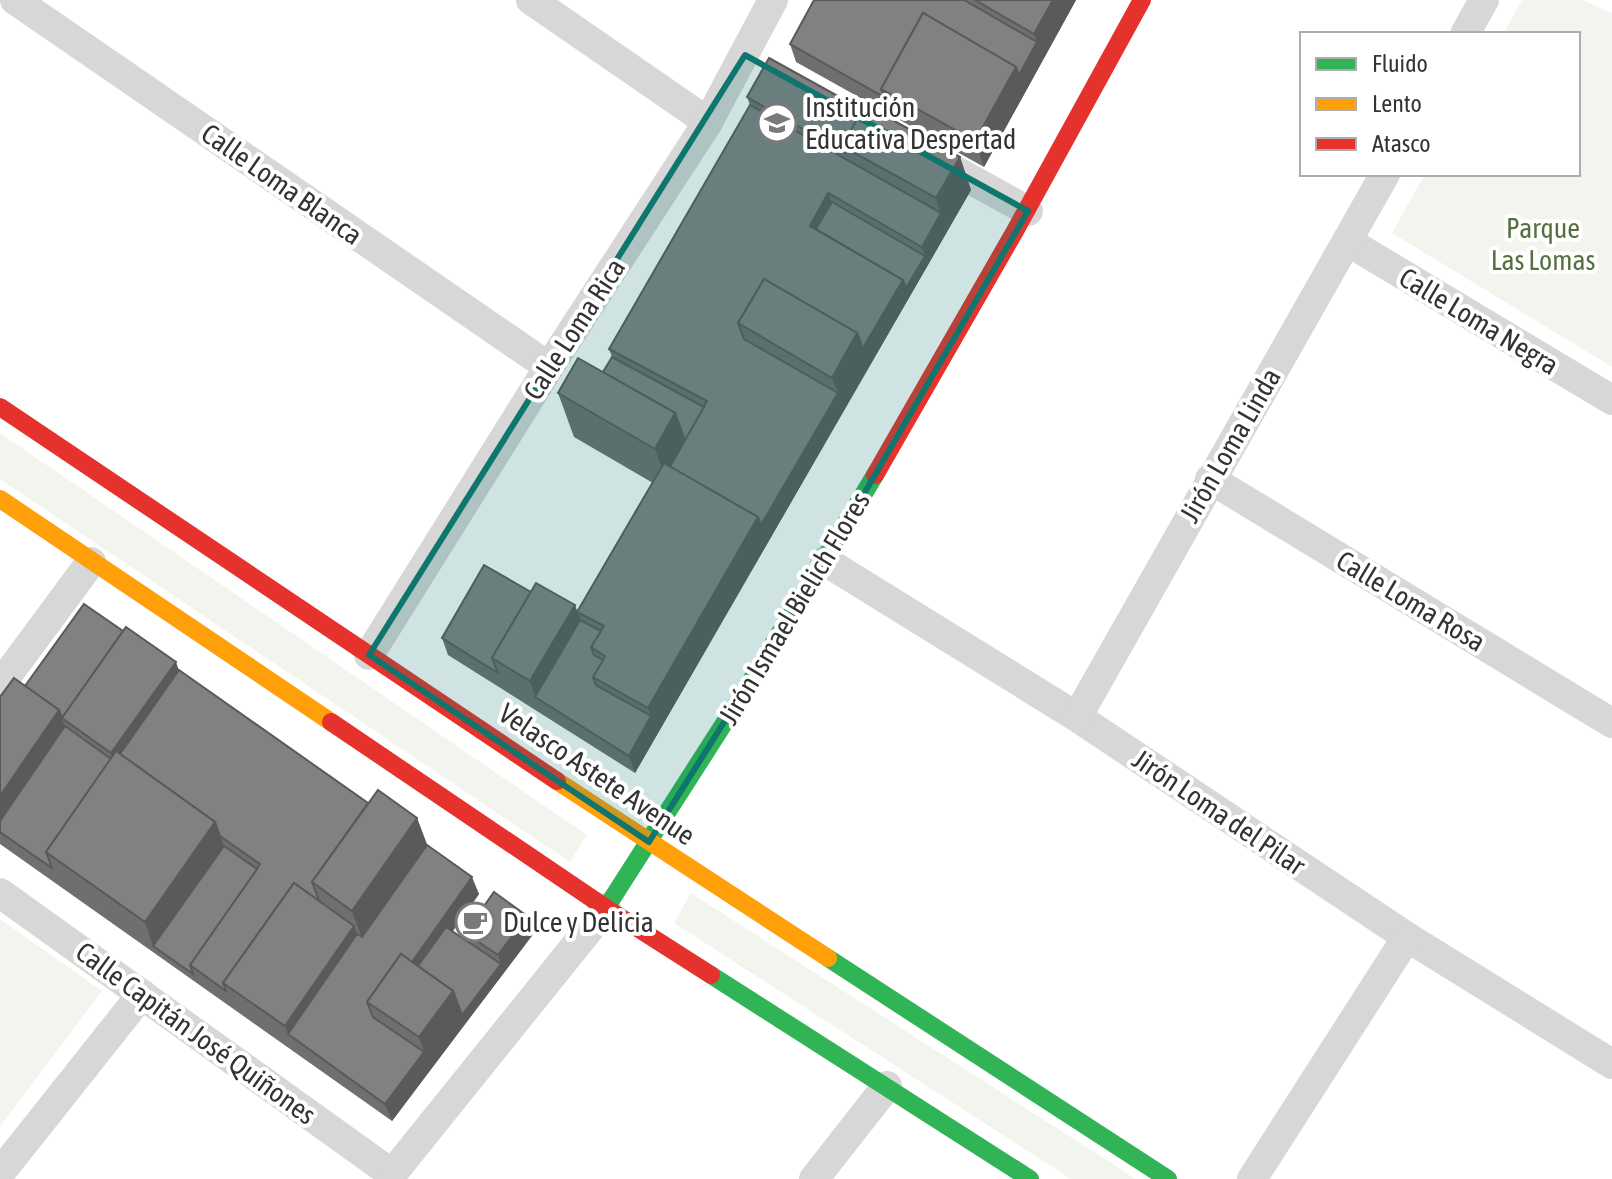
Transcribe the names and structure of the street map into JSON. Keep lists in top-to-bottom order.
{
  "streets": {
    "main road": ["Jirón Ismael Bielich Flores", "Velasco Astete Avenue"],
    "street": [
      "Calle Loma Blanca",
      "Calle Loma Negra",
      "Calle Loma Rica",
      "Jirón Loma Linda",
      "Calle Loma Rosa",
      "Jirón Loma del Pilar",
      "Calle Capitán José Quiñones"
    ]
  },
  "crossings": [
    ["Calle Loma Blanca", "Calle Loma Rica"],
    ["Calle Loma Negra", "Jirón Loma Linda"],
    ["Calle Loma Rica", "Velasco Astete Avenue"],
    ["Jirón Loma Linda", "Calle Loma Rosa"],
    ["Jirón Loma Linda", "Jirón Loma del Pilar"],
    ["Jirón Ismael Bielich Flores", "Velasco Astete Avenue"],
    ["Jirón Ismael Bielich Flores", "Jirón Loma del Pilar"],
    ["Jirón Ismael Bielich Flores", "Calle Capitán José Quiñones"]
  ],
  "parks": ["Parque Las Lomas"],
  "places": {
    "school or university": ["Institución Educativa Despertad"],
    "cafe": ["Dulce y Delicia"]
  },
  "legend": ["Fluido", "Lento", "Atasco"]
}
